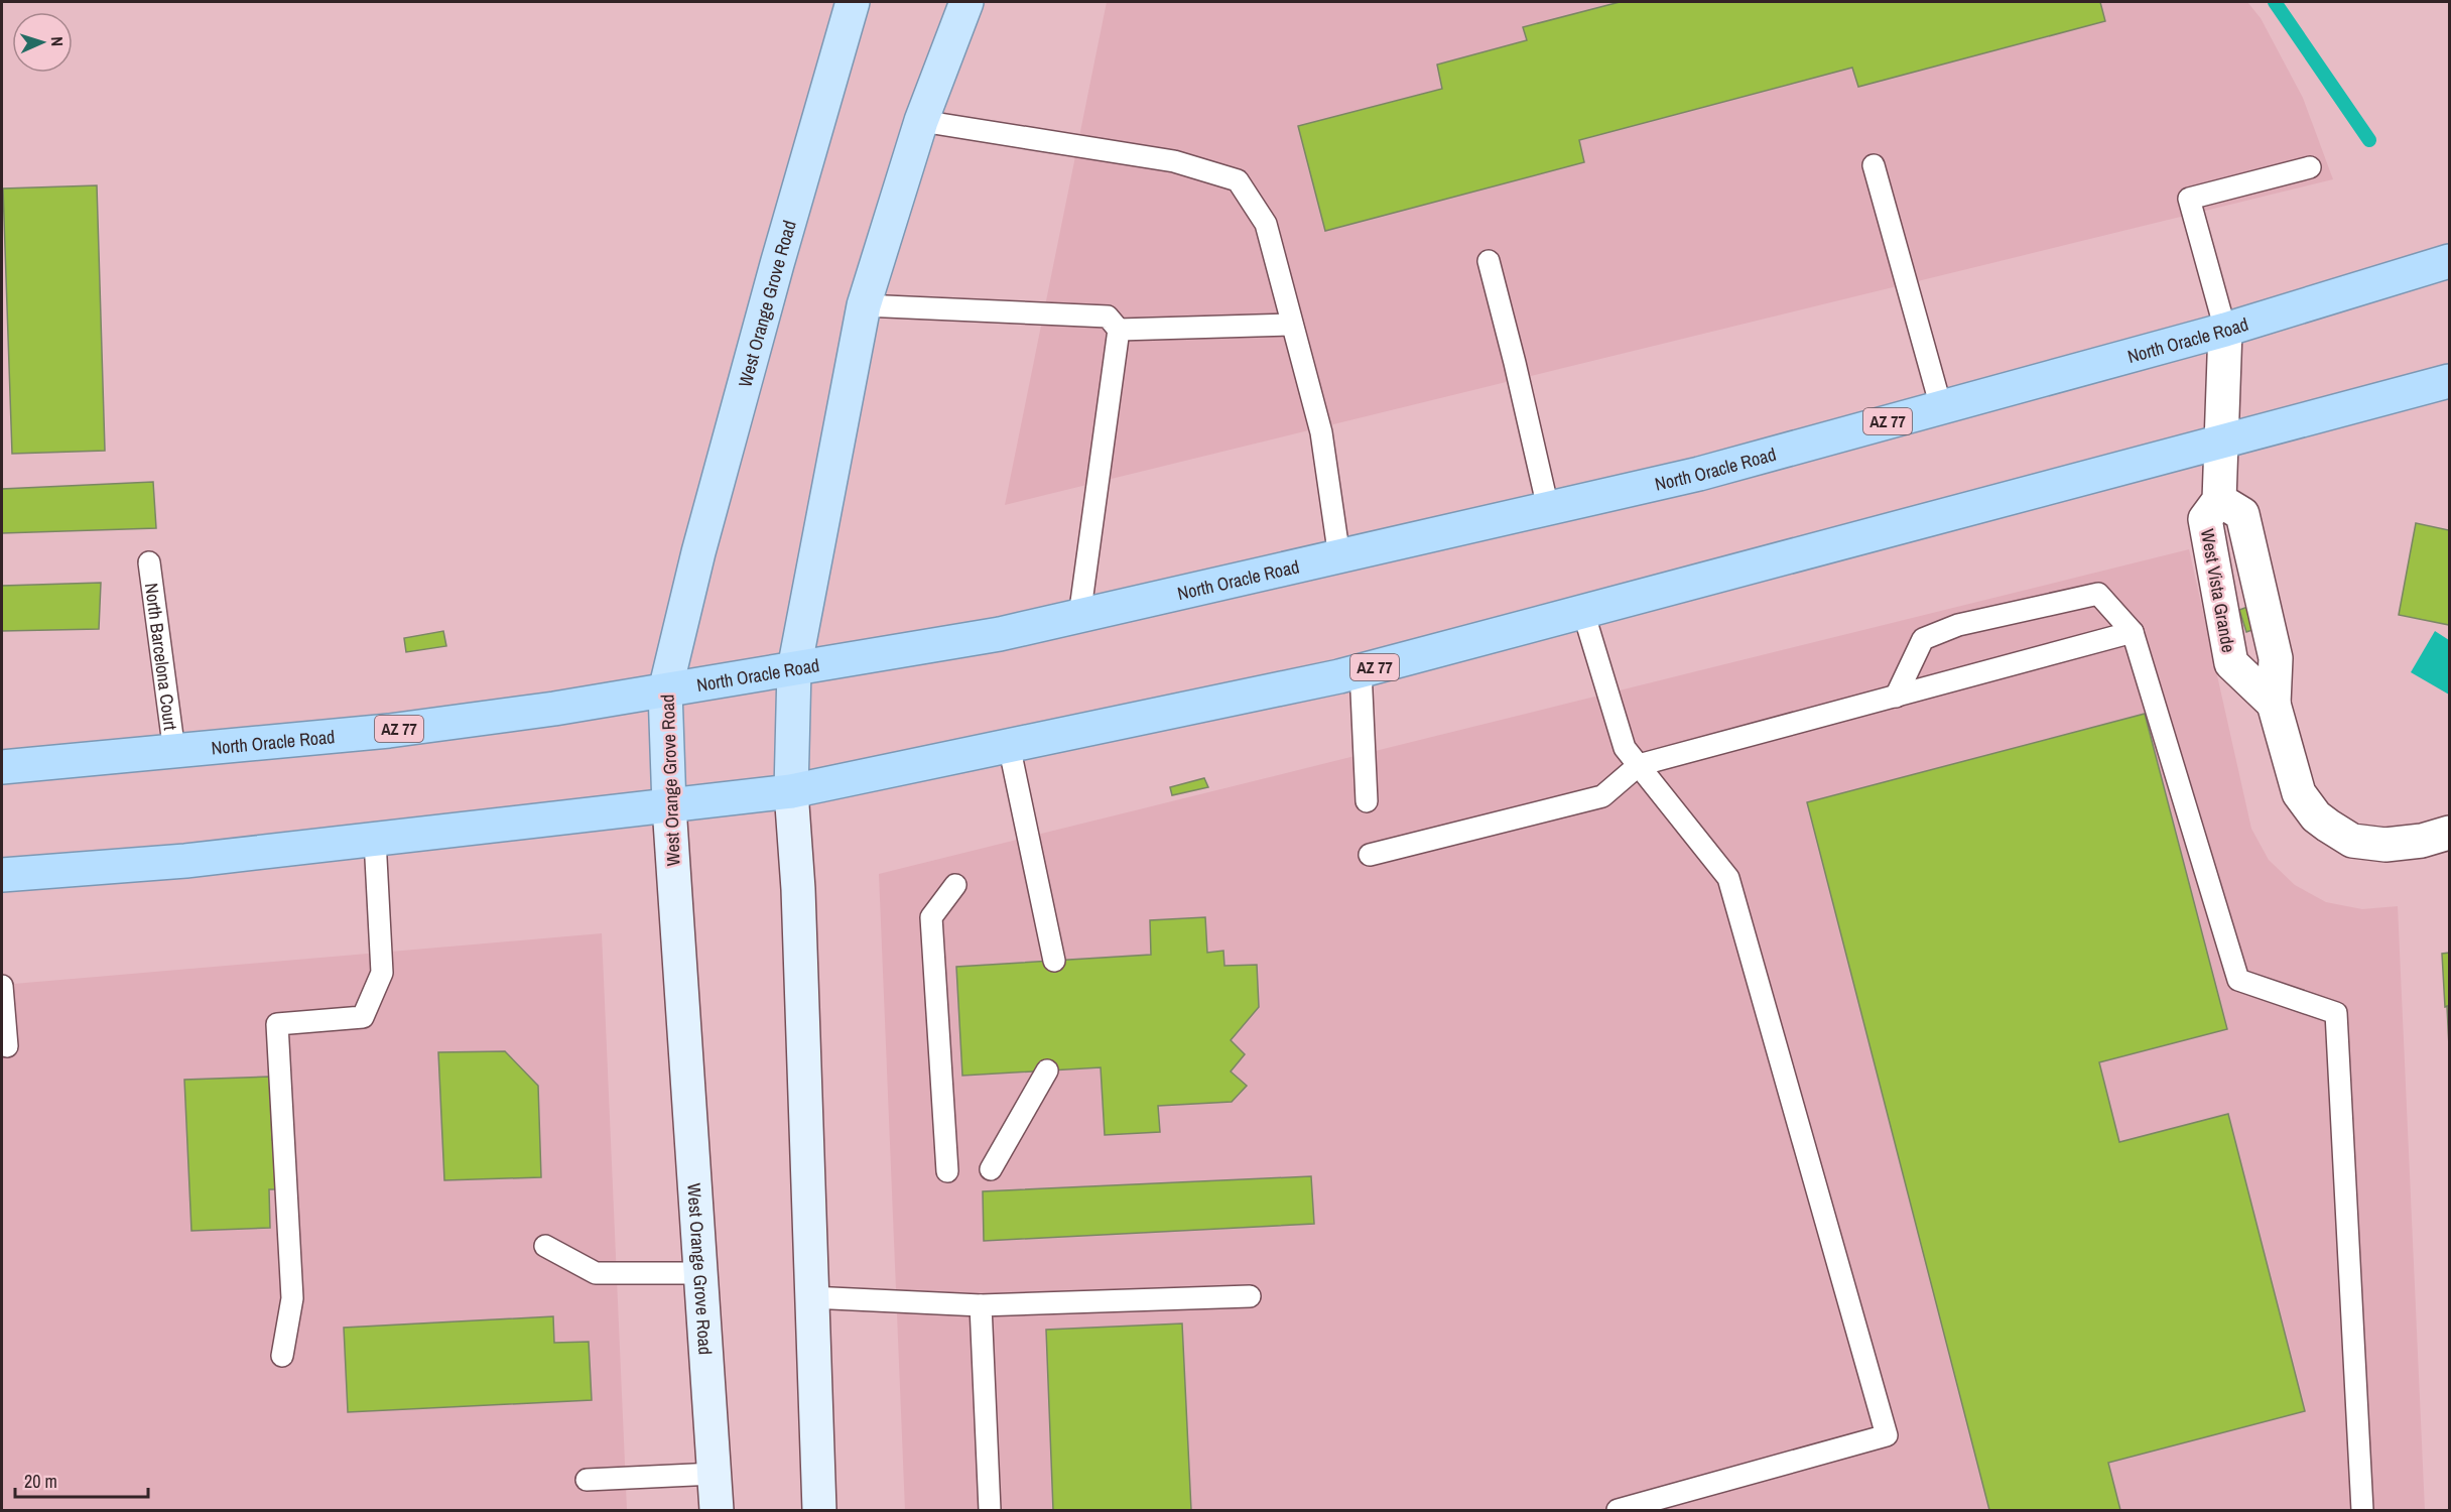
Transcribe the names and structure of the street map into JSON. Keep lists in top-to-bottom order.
{
  "streets": {
    "highway": ["North Oracle Road", "AZ 77"],
    "main road": ["West Orange Grove Road"],
    "street": ["West Vista Grande"],
    "lane": ["North Barcelona Court"]
  },
  "crossings": [
    ["West Orange Grove Road", "North Oracle Road"],
    ["West Orange Grove Road", "AZ 77"],
    ["North Oracle Road", "West Vista Grande"],
    ["North Oracle Road", "North Barcelona Court"],
    ["AZ 77", "West Vista Grande"]
  ],
  "scale_bar": "20 m",
  "north": "right"
}
